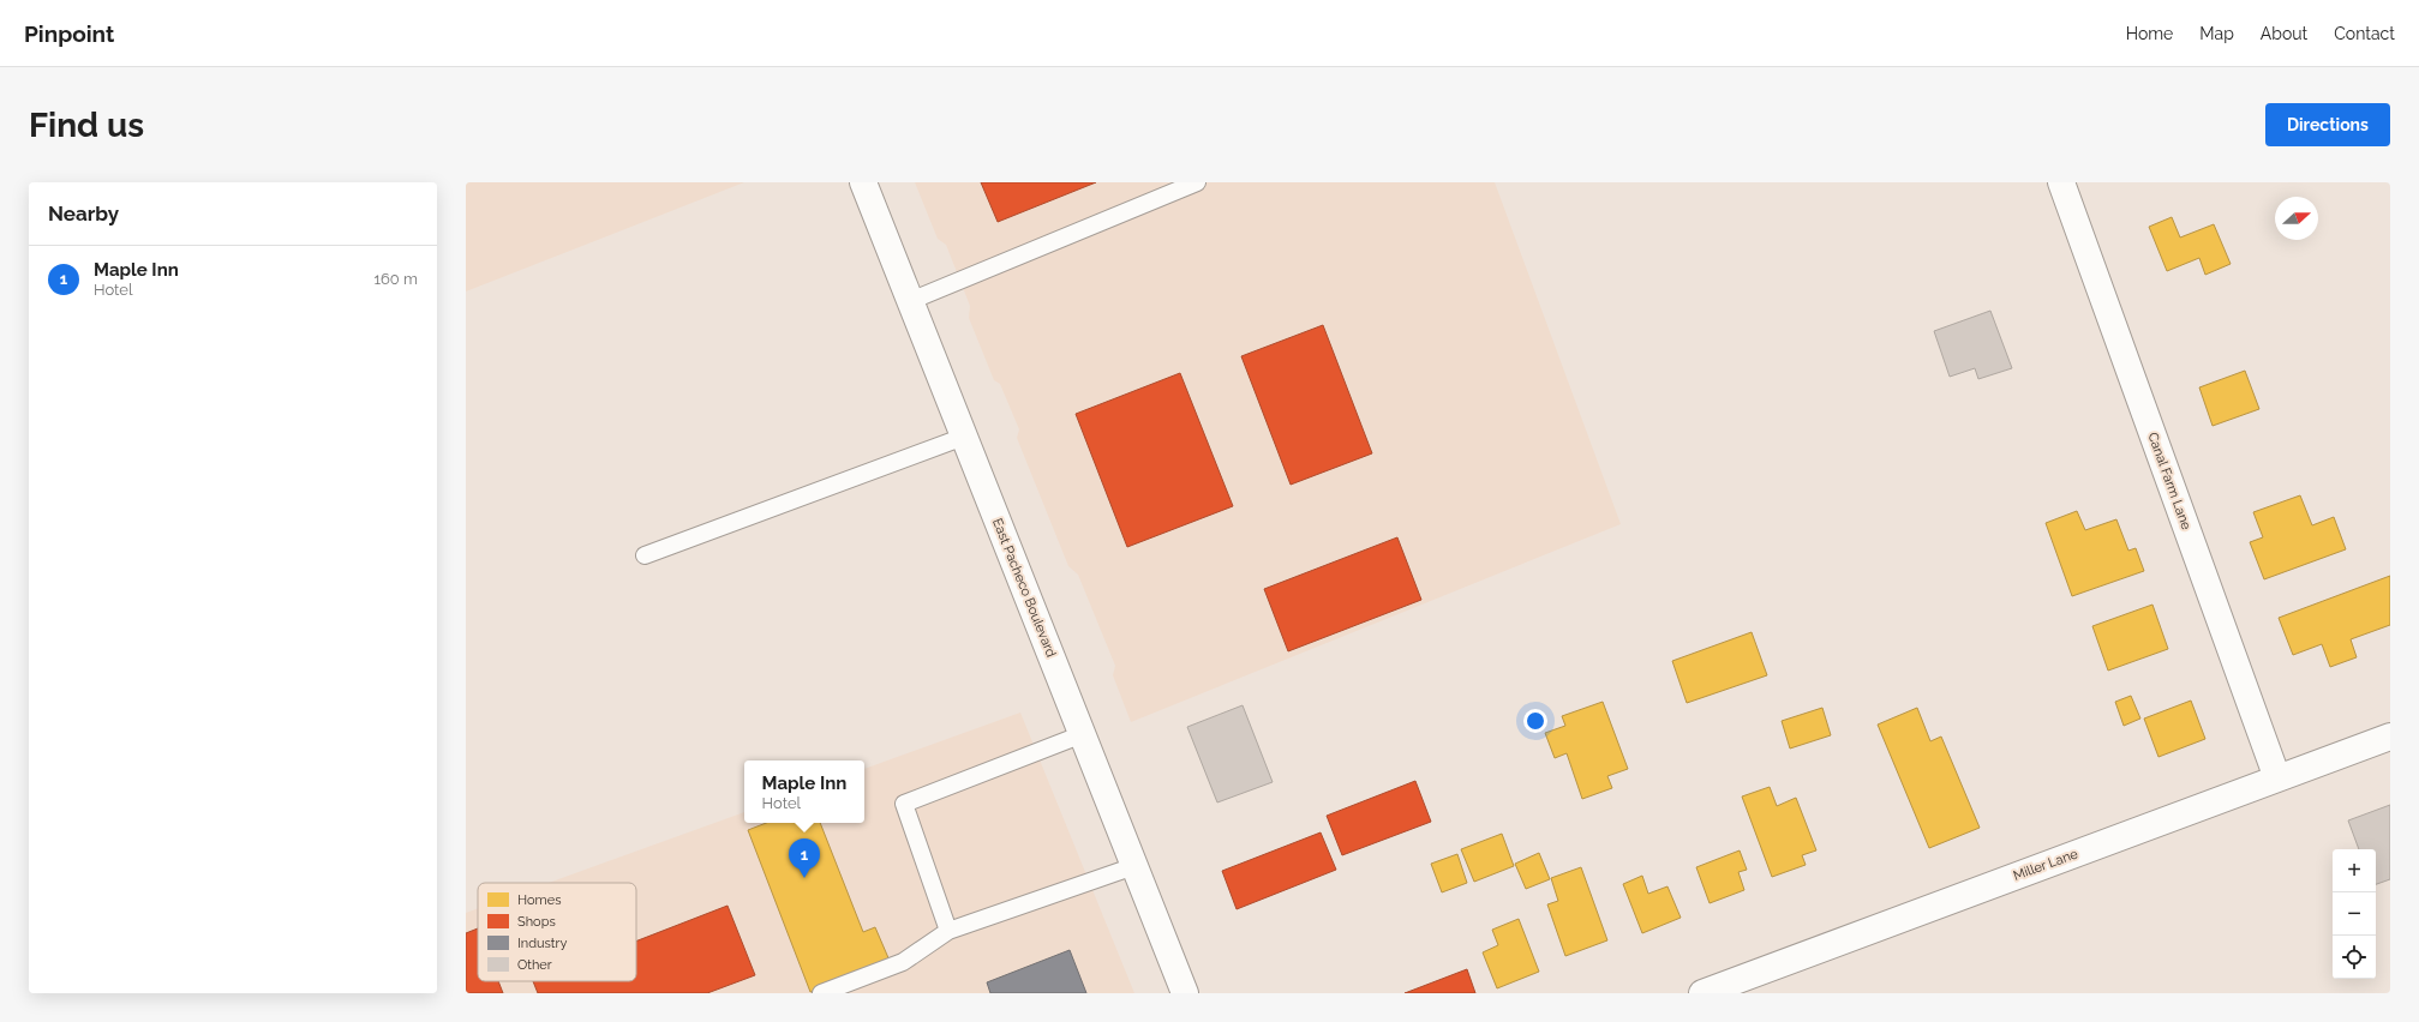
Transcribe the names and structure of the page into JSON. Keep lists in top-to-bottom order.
{
  "streets": {
    "main road": ["Canal Farm Lane", "East Pacheco Boulevard", "Miller Lane"]
  },
  "crossings": [
    ["Canal Farm Lane", "Miller Lane"]
  ],
  "legend": [
    "Homes",
    "Shops",
    "Industry",
    "Other"
  ],
  "north": "right",
  "page": {
    "header": "Pinpoint",
    "nav": [
      "Home",
      "Map",
      "About",
      "Contact"
    ],
    "buttons": "Directions",
    "title": "Find us",
    "heading": "Nearby",
    "list": [
      {
        "mark": "1",
        "name": "Maple Inn",
        "note": "Hotel",
        "value": "160 m"
      }
    ],
    "popup": ["Maple Inn", "Hotel"],
    "pins": "1",
    "map_buttons": ["+", "−"]
  }
}
